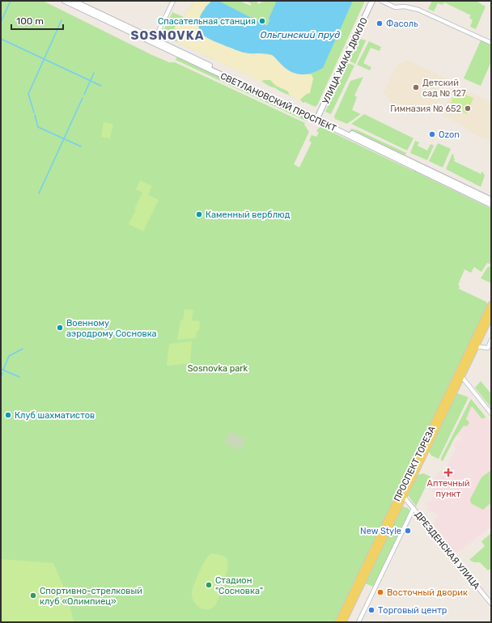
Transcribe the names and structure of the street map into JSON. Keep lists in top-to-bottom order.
{
  "streets": {
    "main road": ["УЛИЦА ЖАКА ДЮКЛО", "СВЕТЛАНОВСКИЙ ПРОСПЕКТ", "ПРОСПЕКТ ТОРЕЗА"],
    "street": ["ДРЕЗДЕНСКАЯ УЛИЦА"]
  },
  "crossings": [
    ["УЛИЦА ЖАКА ДЮКЛО", "СВЕТЛАНОВСКИЙ ПРОСПЕКТ"],
    ["ПРОСПЕКТ ТОРЕЗА", "ДРЕЗДЕНСКАЯ УЛИЦА"]
  ],
  "districts": ["SOSNOVKA"],
  "water": ["Ольгинский пруд"],
  "parks": ["Sosnovka park"],
  "places": {
    "other": [
      "Спасательная станция",
      "Фасоль",
      "Детский сад № 127",
      "Гимназия № 652",
      "Ozon",
      "Каменный верблюд",
      "Военному аэродрому Сосновка",
      "Клуб шахматистов",
      "New Style",
      "Стадион \"Сосновка\"",
      "Восточный дворик",
      "Спортивно-стрелковый клуб «Олимпиец»",
      "Торговый центр"
    ],
    "health": ["Аптечный пункт"]
  },
  "scale_bar": "100 m"
}
